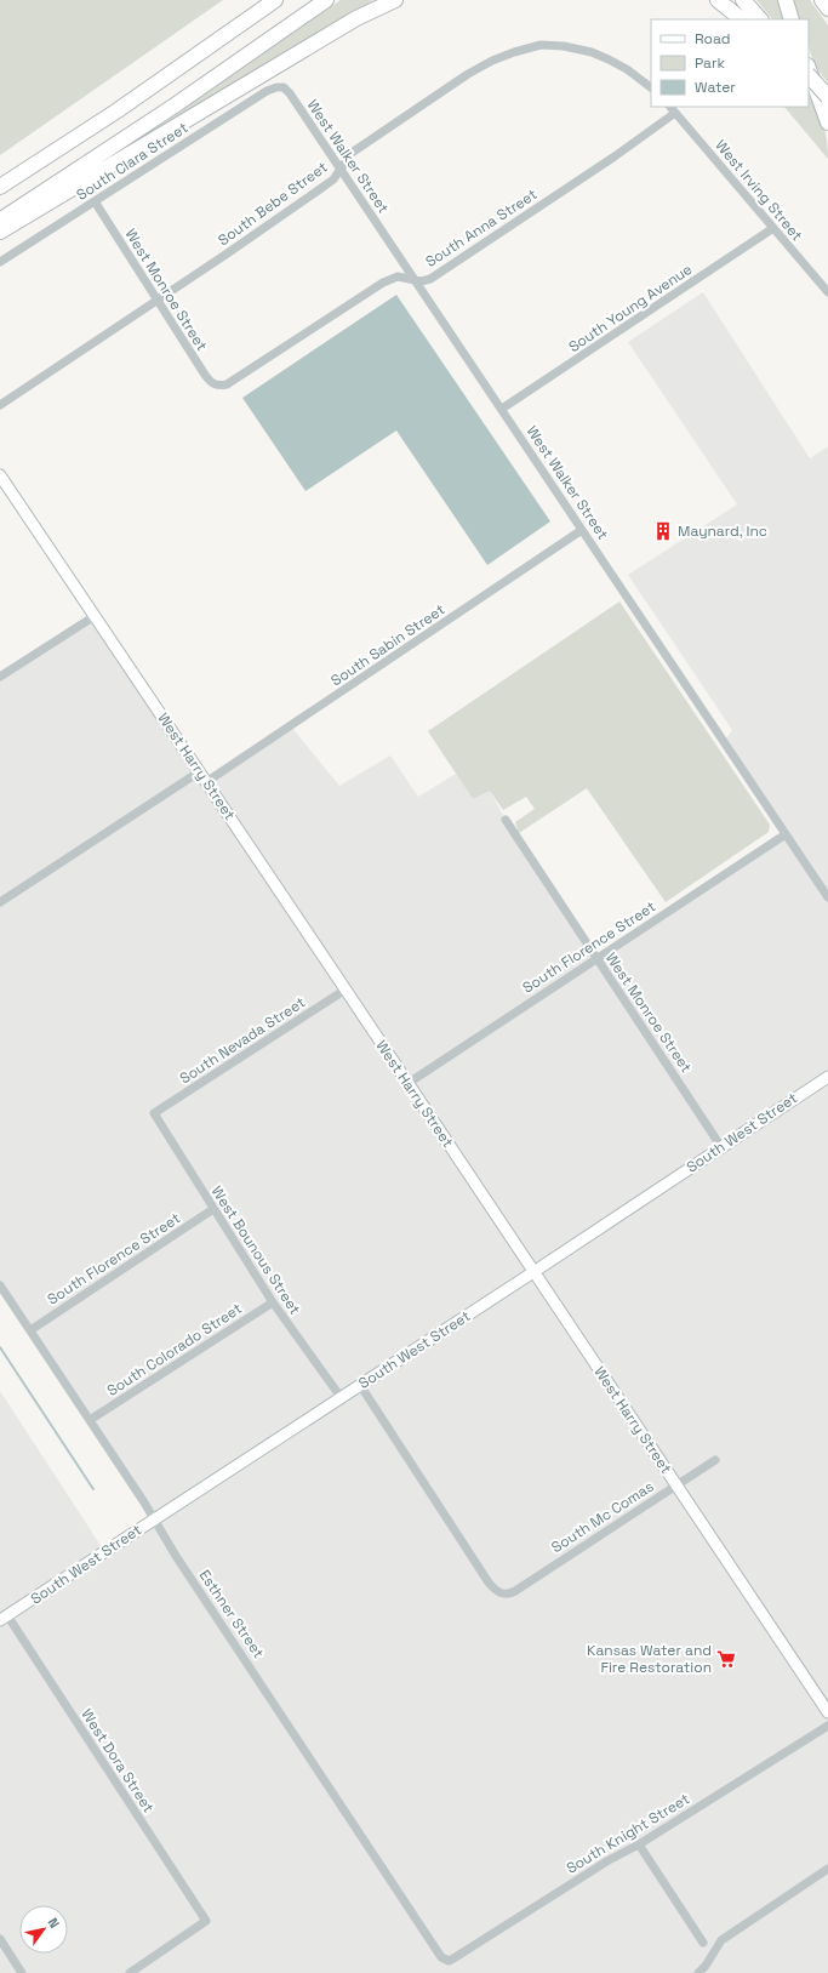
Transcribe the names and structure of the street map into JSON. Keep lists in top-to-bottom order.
{
  "streets": {
    "street": [
      "West Walker Street",
      "South Clara Street",
      "West Irving Street",
      "South Bebe Street",
      "South Anna Street",
      "West Monroe Street",
      "South Young Avenue",
      "South Sabin Street",
      "West Harry Street",
      "South Florence Street",
      "South Nevada Street",
      "South West Street",
      "West Bounous Street",
      "South Colorado Street",
      "South Mc Comas",
      "Esthner Street",
      "West Dora Street",
      "South Knight Street"
    ]
  },
  "crossings": [
    ["West Walker Street", "South Clara Street"],
    ["West Walker Street", "South Bebe Street"],
    ["West Walker Street", "South Anna Street"],
    ["West Walker Street", "South Young Avenue"],
    ["West Walker Street", "South Sabin Street"],
    ["West Walker Street", "South Florence Street"],
    ["South Clara Street", "West Monroe Street"],
    ["West Irving Street", "South Anna Street"],
    ["West Irving Street", "South Young Avenue"],
    ["South Bebe Street", "West Monroe Street"],
    ["South Anna Street", "West Monroe Street"],
    ["West Monroe Street", "South Florence Street"],
    ["West Monroe Street", "South West Street"],
    ["South Sabin Street", "West Harry Street"],
    ["West Harry Street", "South Florence Street"],
    ["West Harry Street", "South Nevada Street"],
    ["West Harry Street", "South West Street"],
    ["West Harry Street", "South Mc Comas"],
    ["South Florence Street", "West Bounous Street"],
    ["South Florence Street", "Esthner Street"],
    ["South Nevada Street", "West Bounous Street"],
    ["South West Street", "West Bounous Street"],
    ["South West Street", "South Mc Comas"],
    ["South West Street", "Esthner Street"],
    ["South West Street", "West Dora Street"],
    ["West Bounous Street", "South Colorado Street"],
    ["South Colorado Street", "Esthner Street"],
    ["Esthner Street", "South Knight Street"]
  ],
  "places": {
    "building": ["Maynard, Inc"],
    "supermarket": ["Kansas Water and Fire Restoration"]
  },
  "legend": ["Road", "Park", "Water"],
  "north": "top right"
}
